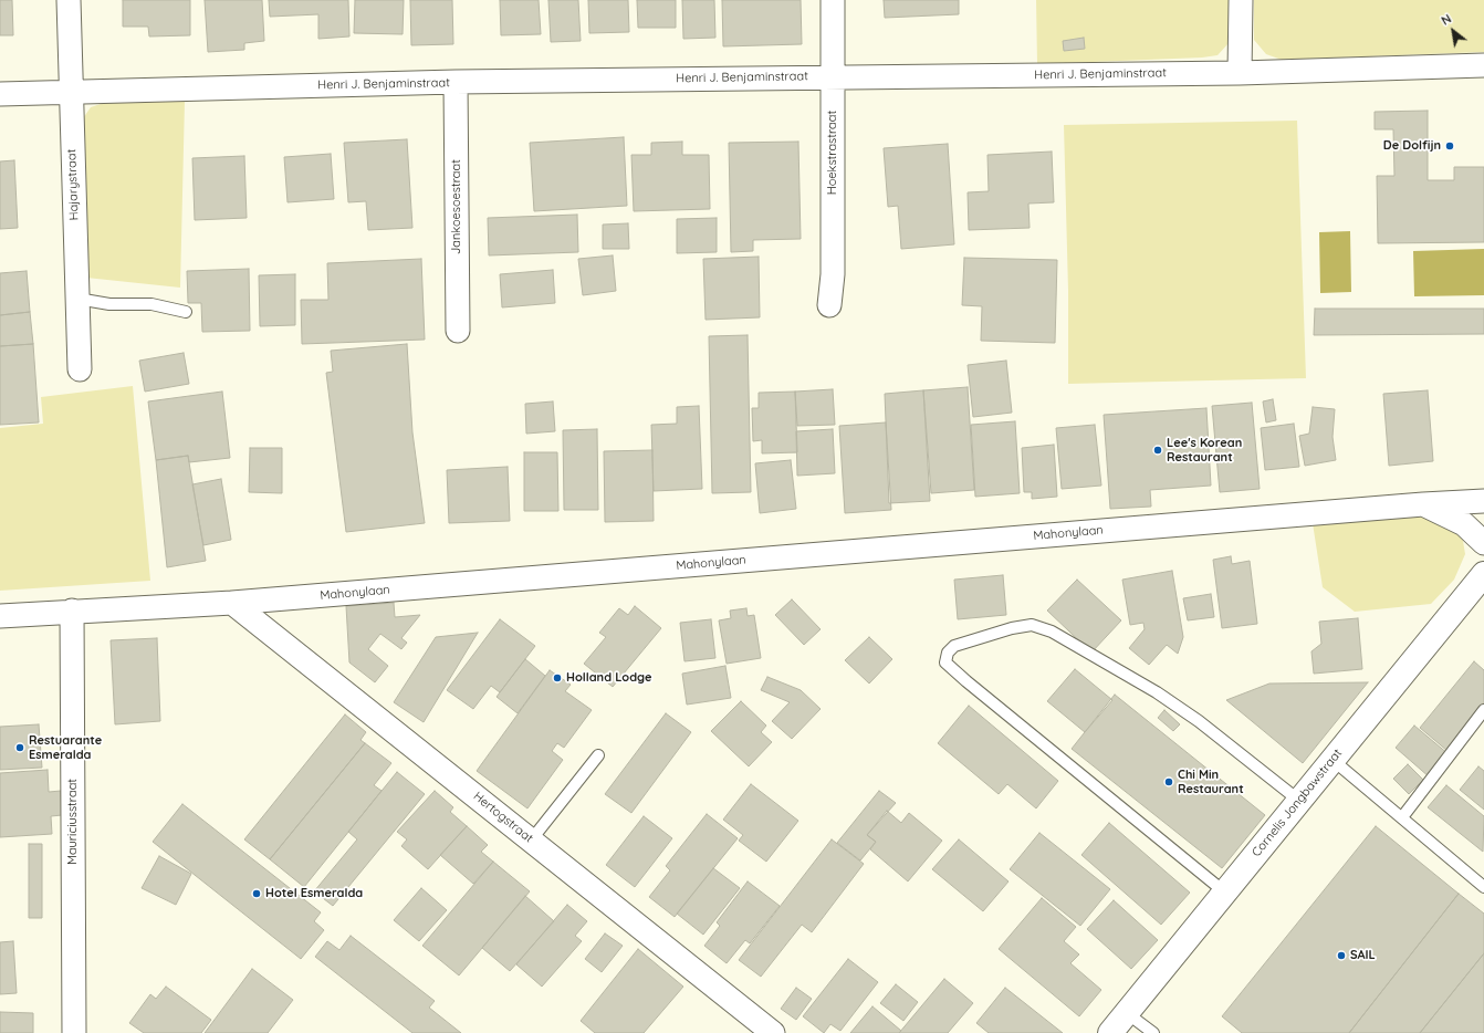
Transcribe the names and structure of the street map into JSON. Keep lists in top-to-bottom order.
{
  "streets": {
    "main road": ["Cornelis Jongbawstraat"],
    "street": [
      "Henri J. Benjaminstraat",
      "Hoekstrastraat",
      "Hajarystraat",
      "Jankoesoestraat",
      "Mahonylaan",
      "Hertogstraat",
      "Mauriciusstraat"
    ]
  },
  "crossings": [
    ["Henri J. Benjaminstraat", "Hoekstrastraat"],
    ["Henri J. Benjaminstraat", "Hajarystraat"],
    ["Henri J. Benjaminstraat", "Jankoesoestraat"],
    ["Mahonylaan", "Hertogstraat"],
    ["Mahonylaan", "Mauriciusstraat"]
  ],
  "places": [
    "De Dolfijn",
    "Lee's Korean Restaurant",
    "Holland Lodge",
    "Restuarante Esmeralda",
    "Chi Min Restaurant",
    "Hotel Esmeralda",
    "SAIL"
  ],
  "north": "top left"
}
